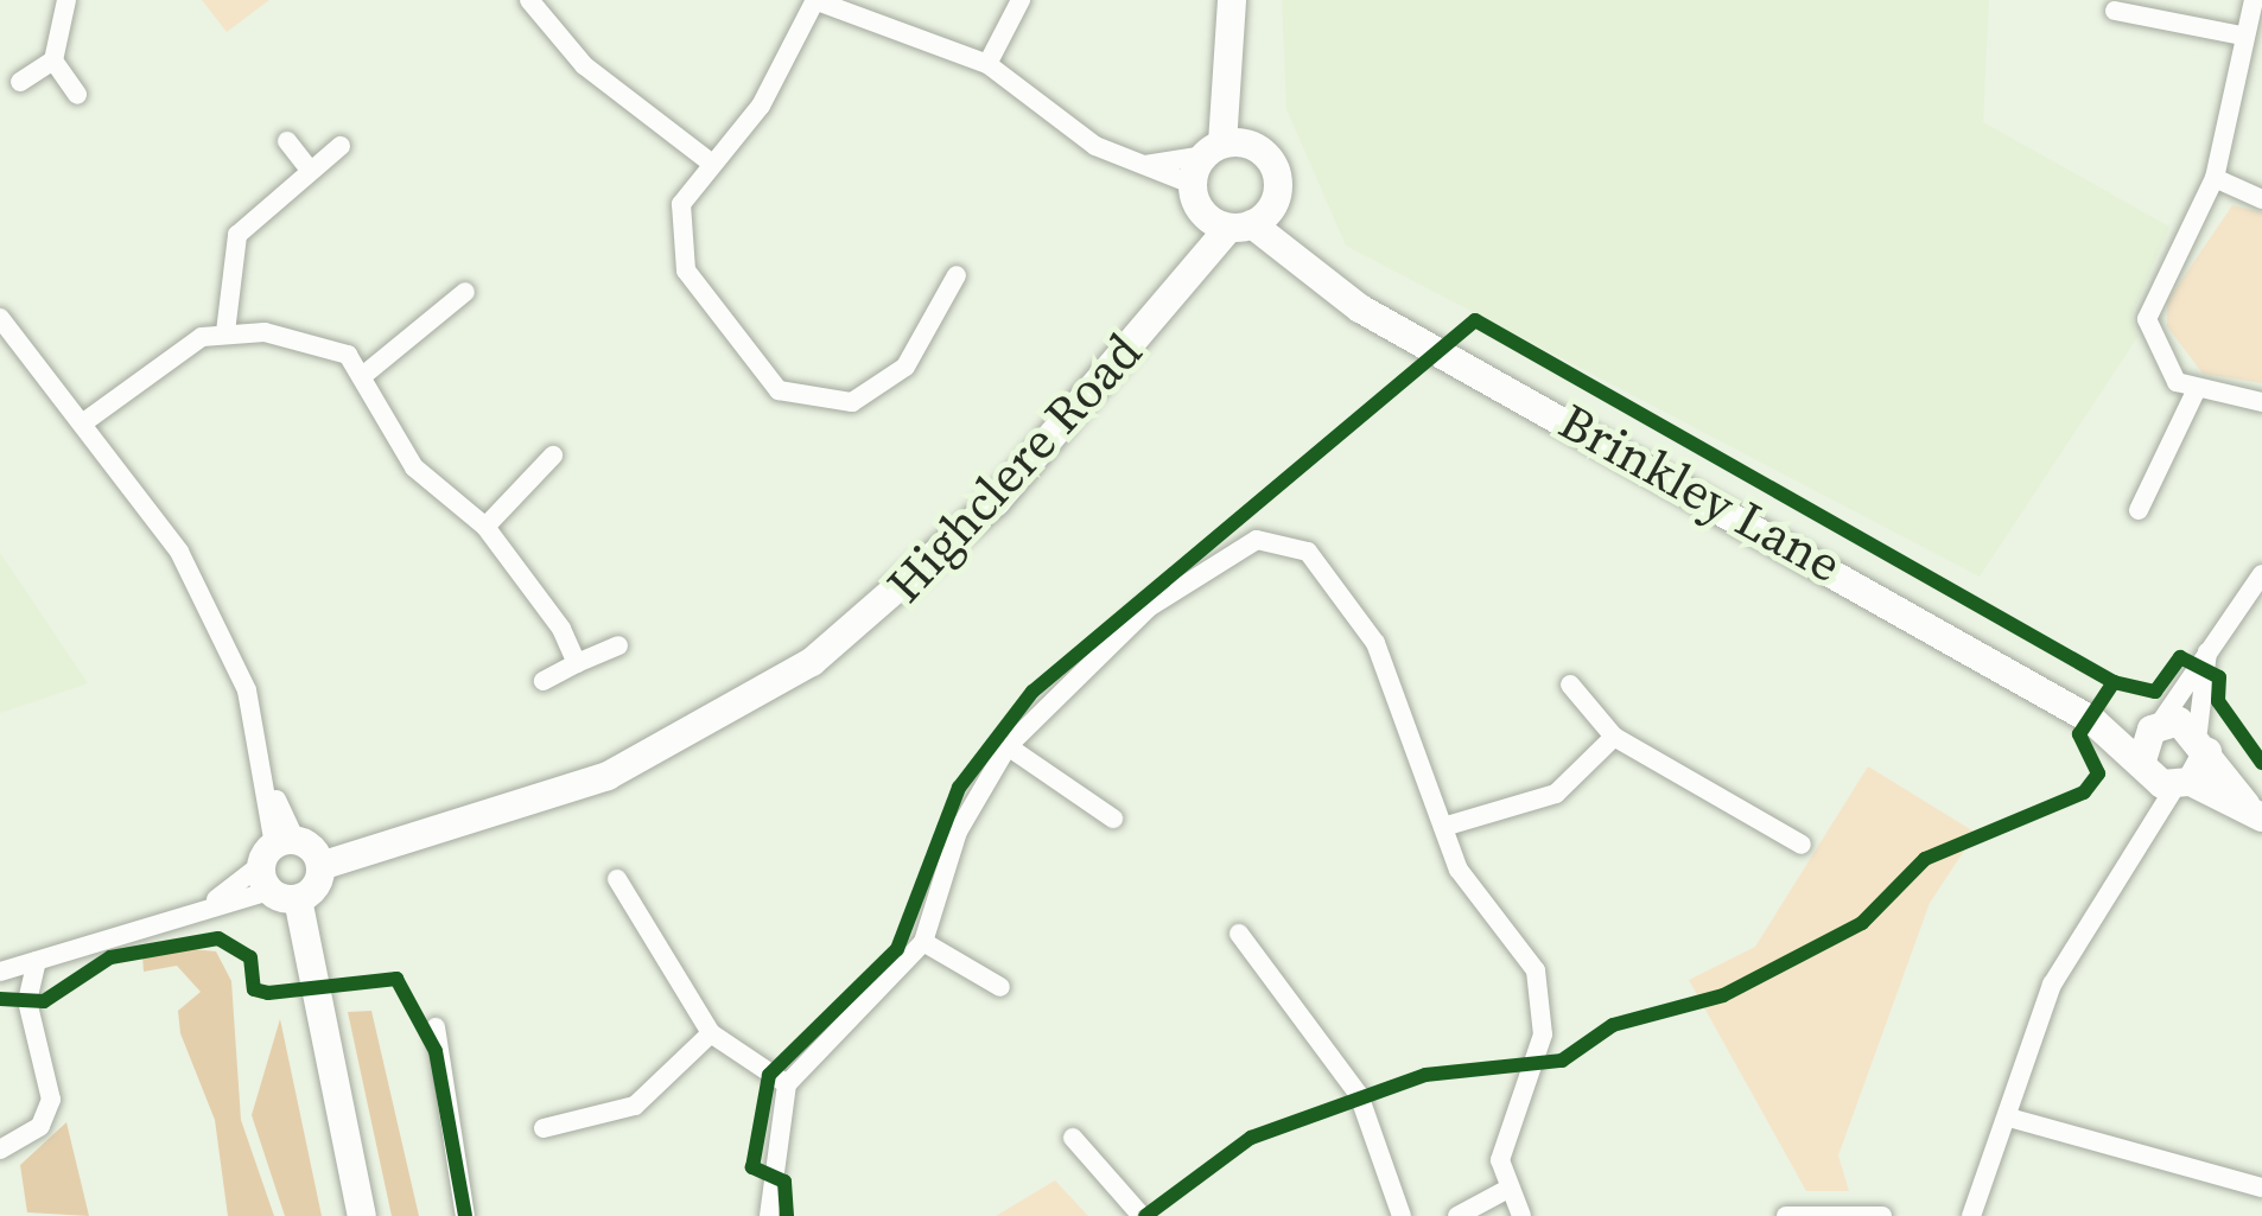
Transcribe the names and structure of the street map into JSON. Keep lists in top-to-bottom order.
{
  "streets": {
    "street": ["Highclere Road", "Brinkley Lane"]
  },
  "crossings": [
    ["Highclere Road", "Brinkley Lane"]
  ]
}
